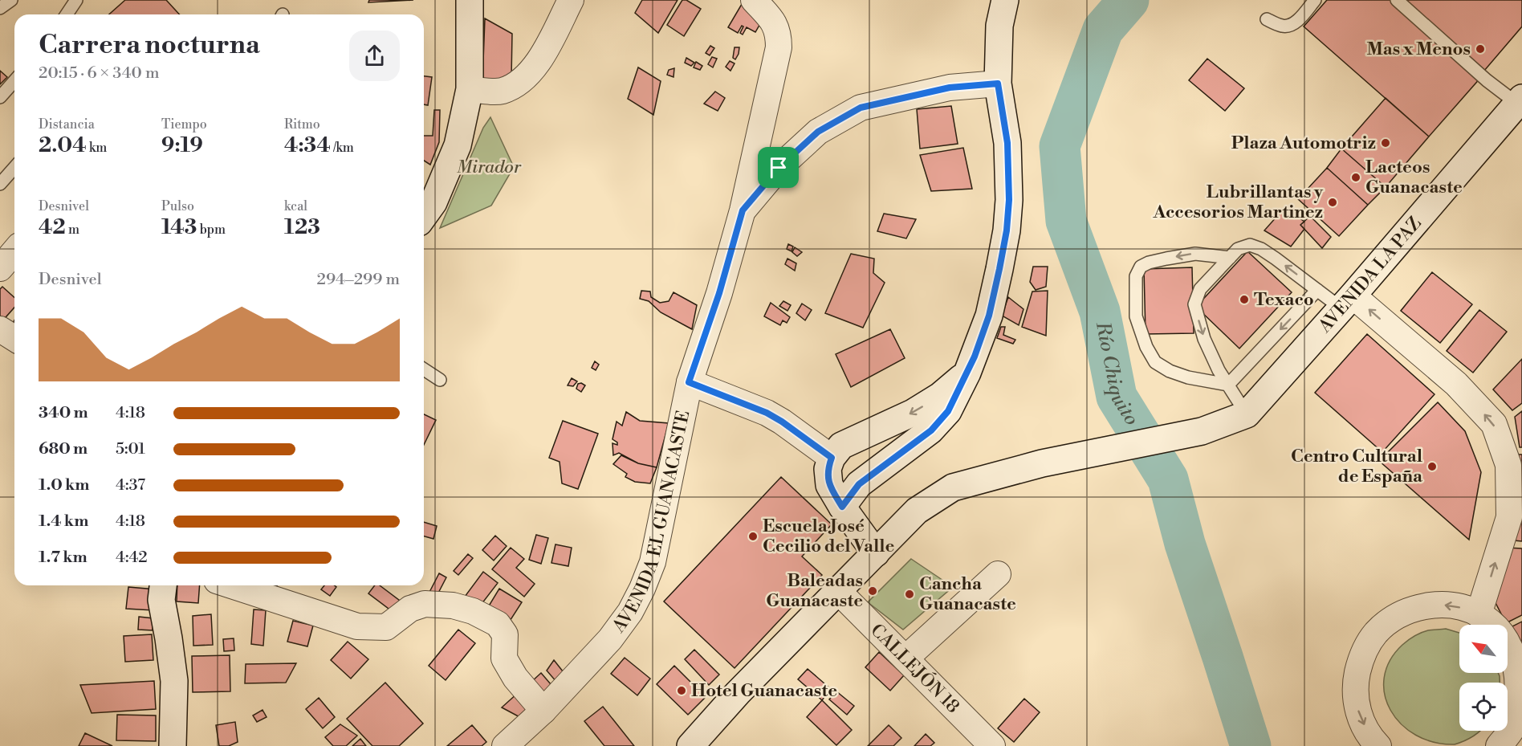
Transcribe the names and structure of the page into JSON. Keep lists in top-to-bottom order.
{
  "streets": {
    "street": ["AVENIDA LA PAZ", "AVENIDA EL GUANACASTE", "CALLEJÓN 18"]
  },
  "crossings": [
    ["AVENIDA LA PAZ", "CALLEJÓN 18"]
  ],
  "water": ["Río Chiquito"],
  "parks": ["Mirador"],
  "places": [
    "Mas x Menos",
    "Plaza Automotriz",
    "Lacteos Guanacaste",
    "Lubrillantas y Accesorios Martinez",
    "Texaco",
    "Centro Cultural de España",
    "Escuela José Cecilio del Valle",
    "Baleadas Guanacaste",
    "Cancha Guanacaste",
    "Hotel Guanacaste"
  ],
  "north": "top left",
  "page": {
    "heading": ["Carrera nocturna", "20:15 · 6 × 340 m"],
    "stats": [
      ["Distancia", "2.04 km"],
      ["Tiempo", "9:19"],
      ["Ritmo", "4:34 /km"],
      ["Desnivel", "42 m"],
      ["Pulso", "143 bpm"],
      ["kcal", "123"]
    ],
    "chart": ["Desnivel", "294–299 m"],
    "list": [
      {
        "name": "340 m",
        "note": "4:18"
      },
      {
        "name": "680 m",
        "note": "5:01"
      },
      {
        "name": "1.0 km",
        "note": "4:37"
      },
      {
        "name": "1.4 km",
        "note": "4:18"
      },
      {
        "name": "1.7 km",
        "note": "4:42"
      }
    ]
  }
}
